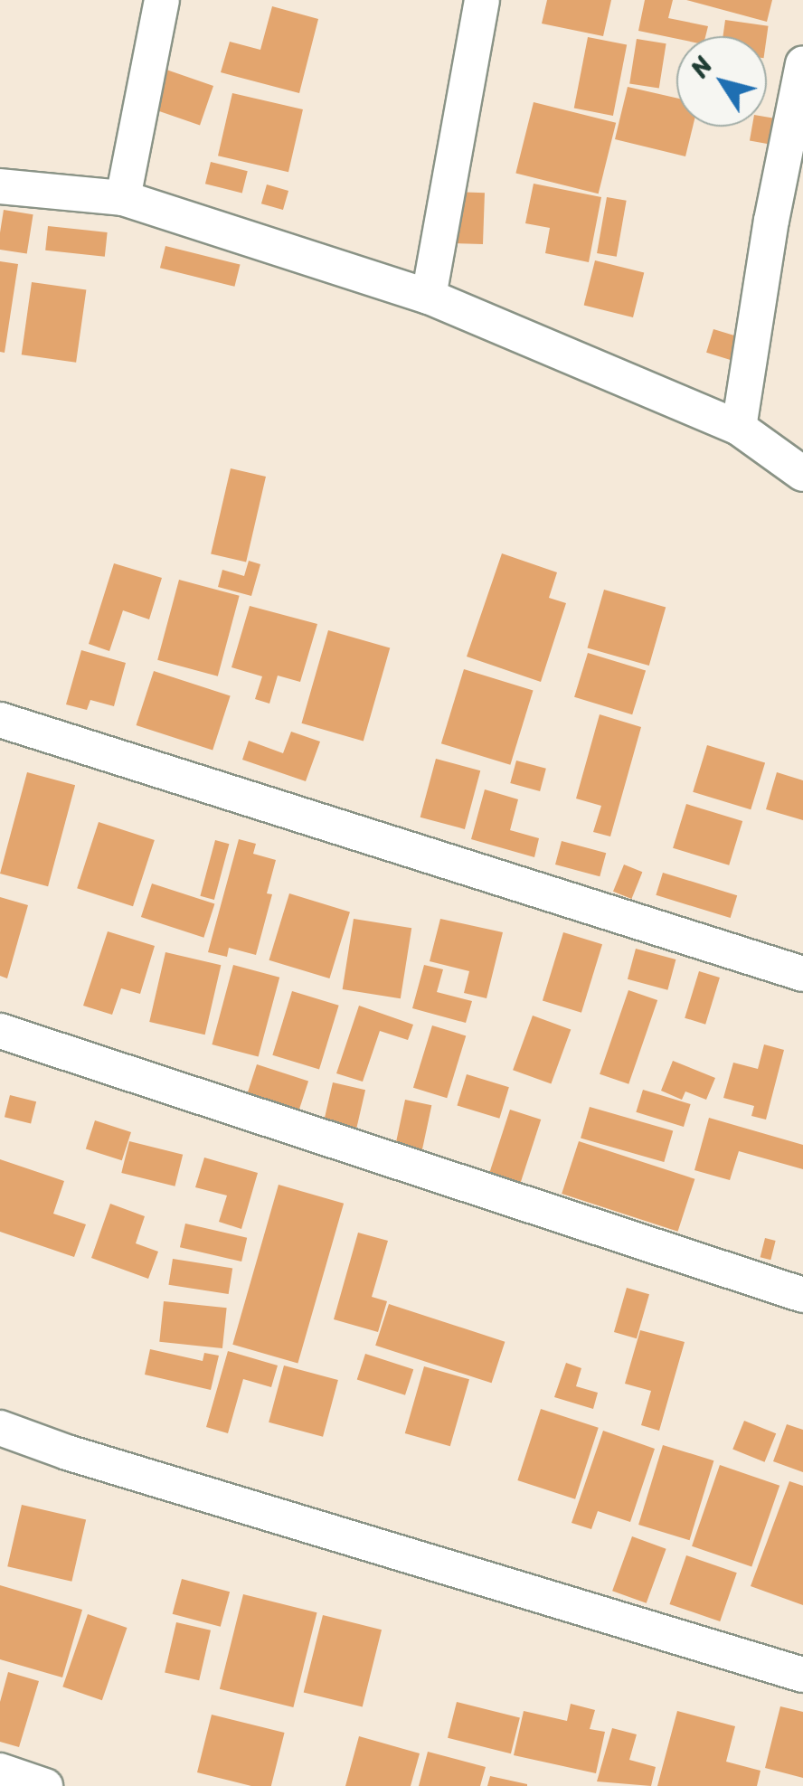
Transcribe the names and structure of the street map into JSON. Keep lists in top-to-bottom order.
{
  "north": "top left"
}
